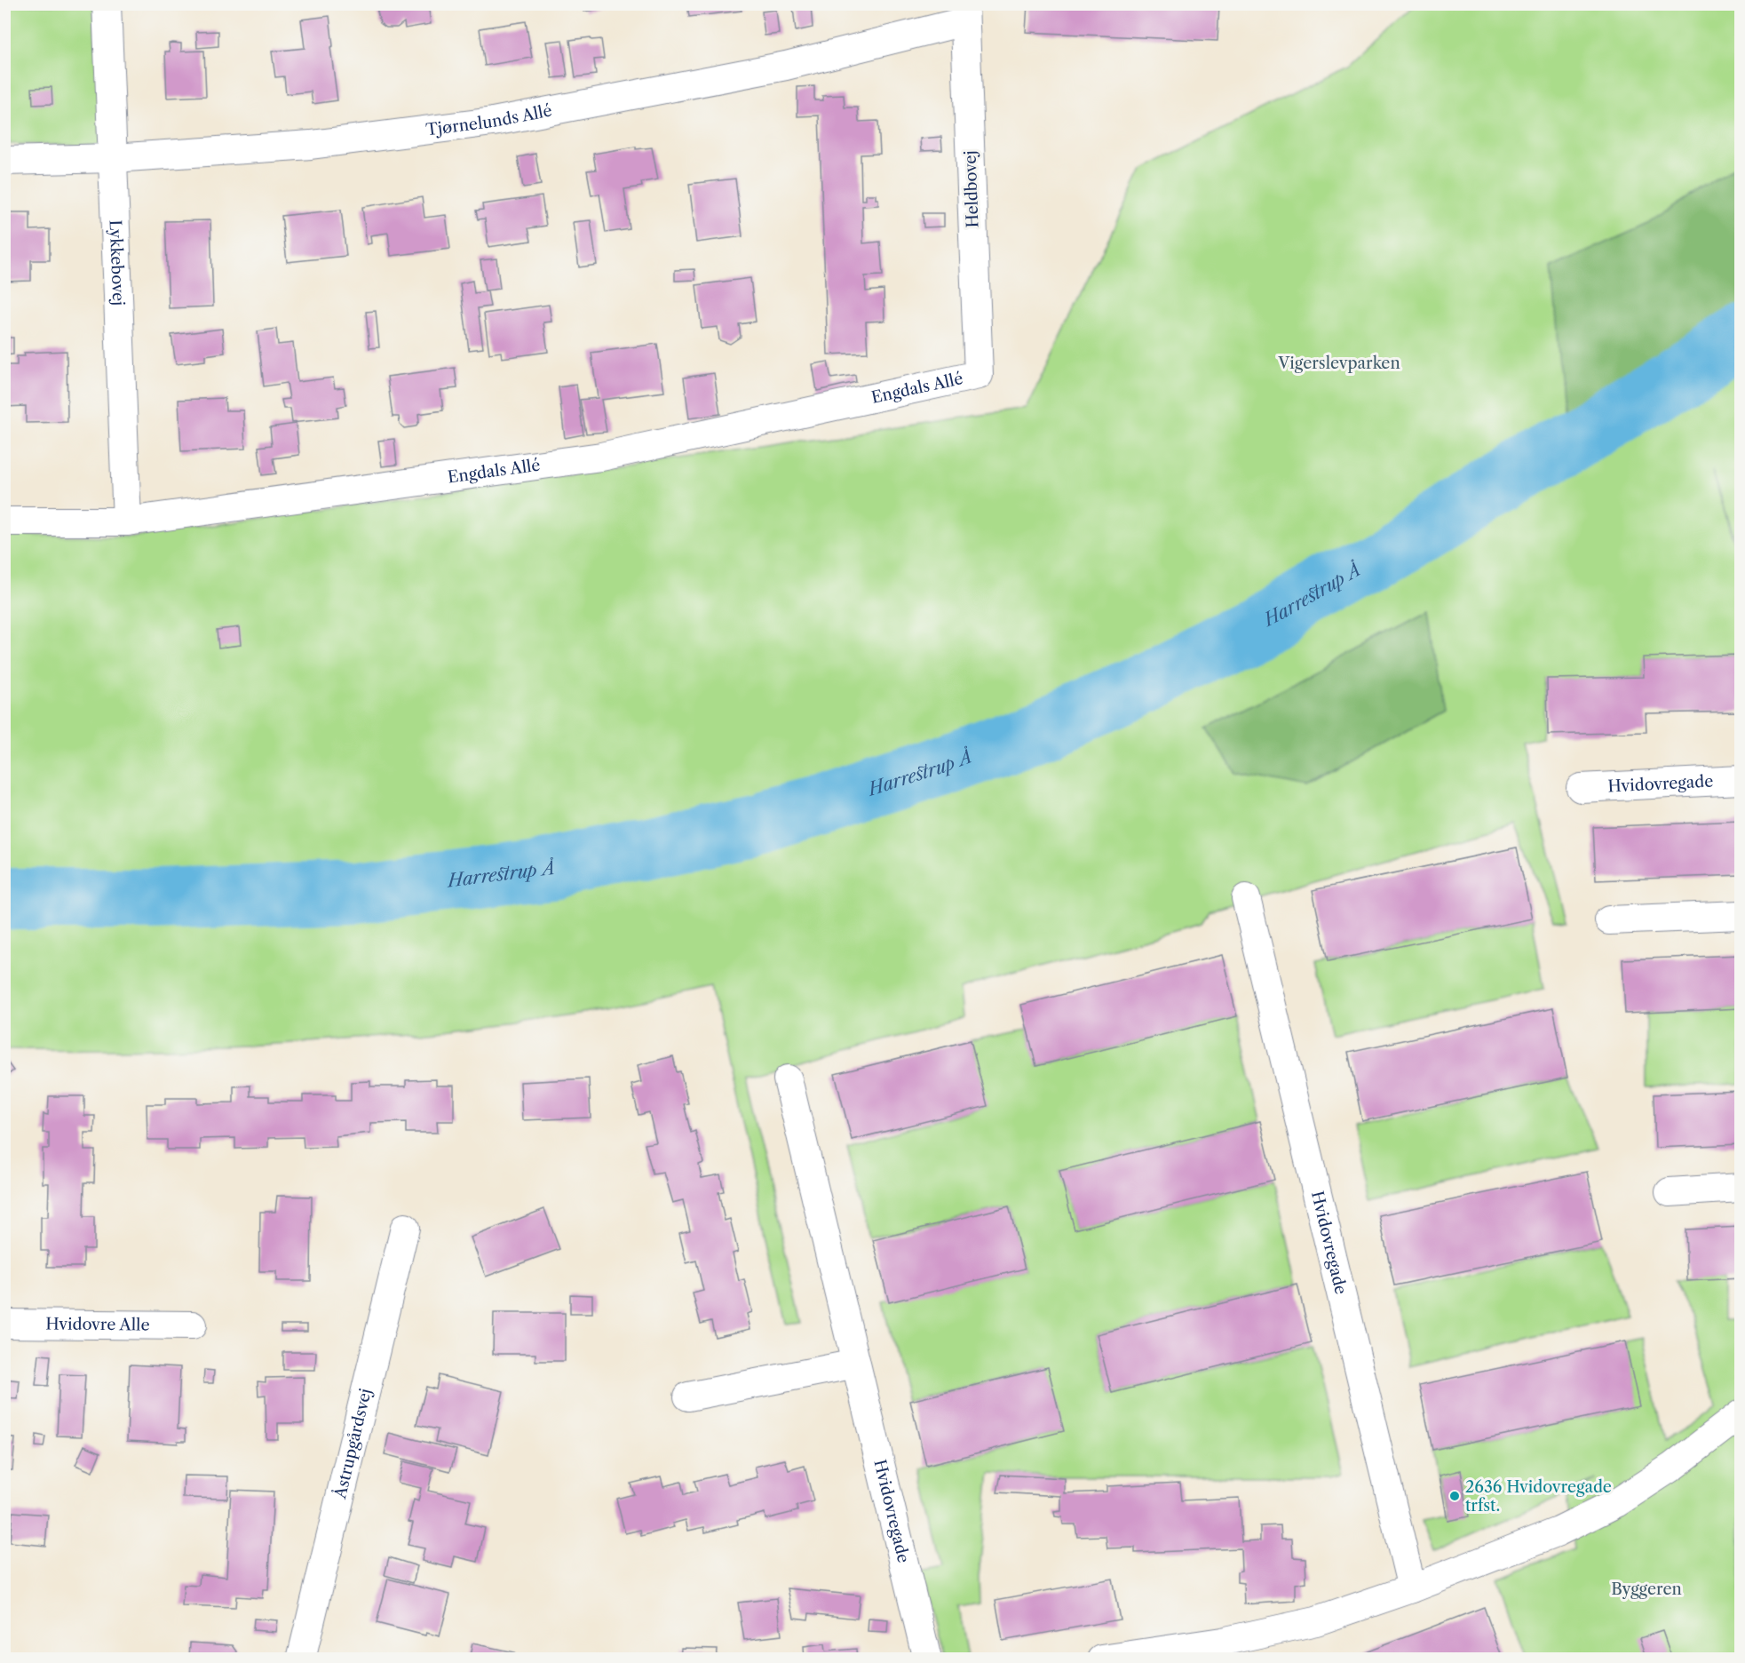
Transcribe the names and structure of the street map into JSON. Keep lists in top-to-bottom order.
{
  "streets": {
    "street": [
      "Tjørnelunds Allé",
      "Heldbovej",
      "Lykkebovej",
      "Engdals Allé",
      "Hvidovregade",
      "Hvidovre Alle",
      "Åstrupgårdsvej"
    ]
  },
  "crossings": [
    ["Tjørnelunds Allé", "Heldbovej"],
    ["Tjørnelunds Allé", "Lykkebovej"],
    ["Heldbovej", "Engdals Allé"],
    ["Lykkebovej", "Engdals Allé"]
  ],
  "water": ["Harrestrup Å"],
  "parks": ["Vigerslevparken", "Byggeren"],
  "places": ["2636 Hvidovregade trfst."]
}
